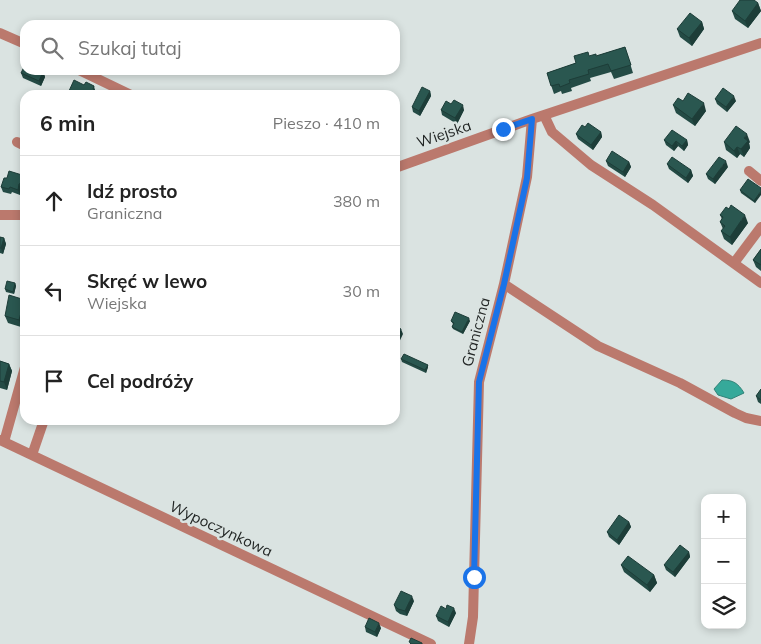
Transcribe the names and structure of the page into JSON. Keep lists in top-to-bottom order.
{
  "streets": {
    "street": ["Wiejska", "Graniczna", "Wypoczynkowa"]
  },
  "crossings": [
    ["Wiejska", "Graniczna"]
  ],
  "page": {
    "search": "Szukaj tutaj",
    "heading": ["6 min", "Pieszo · 410 m"],
    "list": [
      ["Idź prosto", "Graniczna", "380 m"],
      ["Skręć w lewo", "Wiejska", "30 m"],
      "Cel podróży"
    ],
    "map_buttons": ["+", "−"]
  }
}
